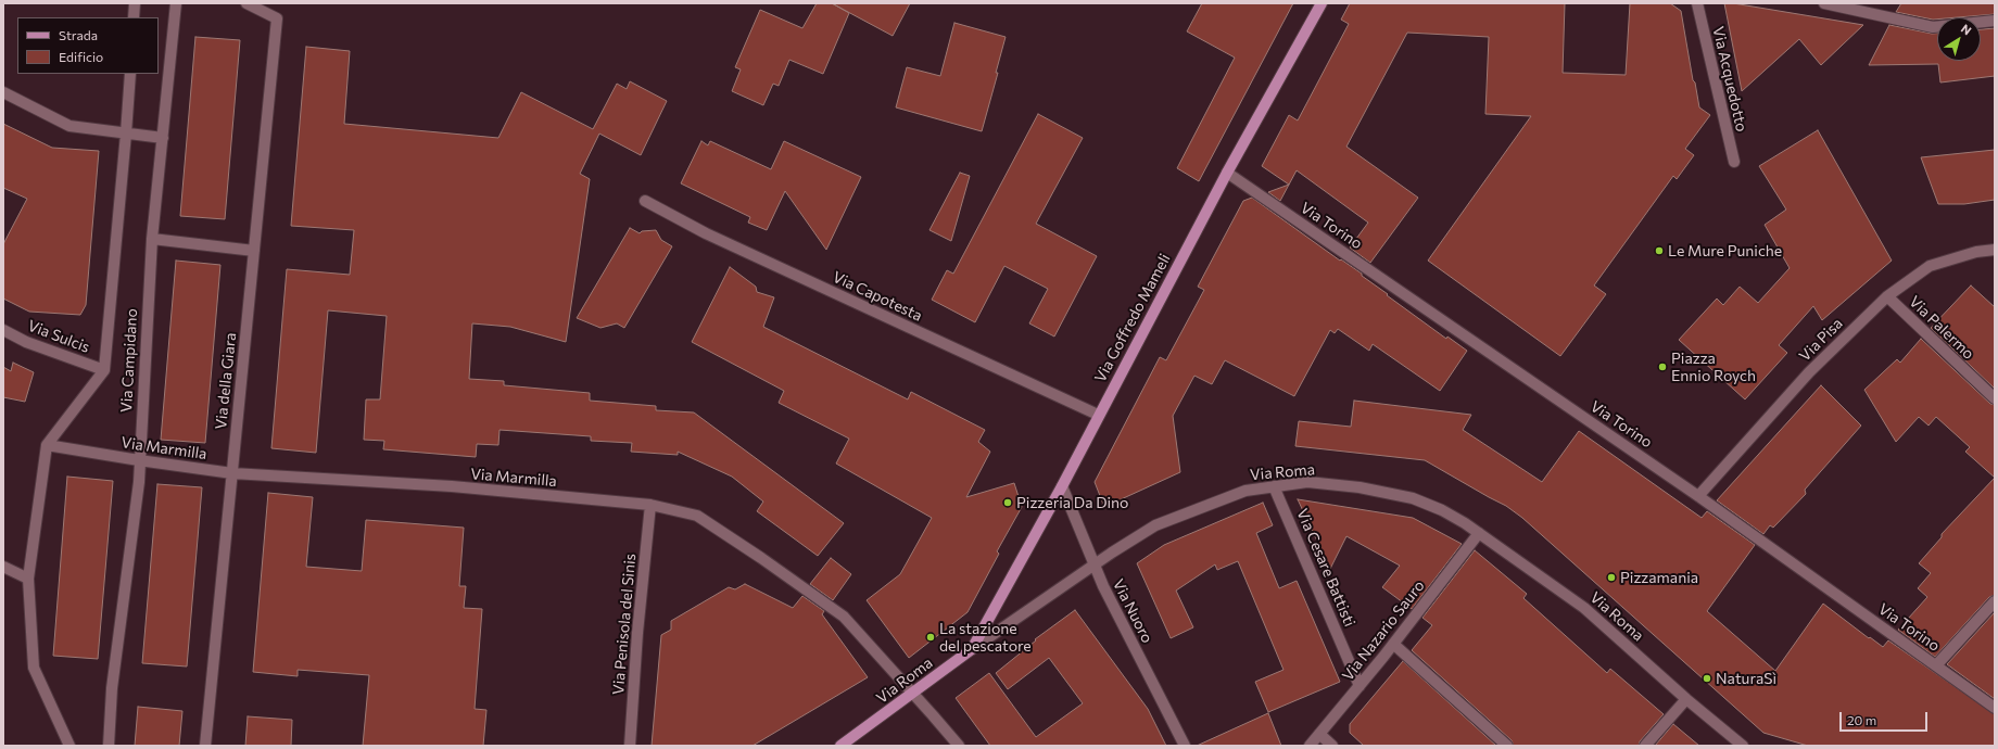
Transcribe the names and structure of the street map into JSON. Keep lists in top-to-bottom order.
{
  "streets": {
    "main road": ["Via Goffredo Mameli", "Via Roma"],
    "street": [
      "Via Acquedotto",
      "Via Torino",
      "Via Capotesta",
      "Via Palermo",
      "Via Sulcis",
      "Via Pisa",
      "Via Campidano",
      "Via della Giara",
      "Via Marmilla",
      "Via Cesare Battisti",
      "Via Nuoro",
      "Via Penisola del Sinis",
      "Via Nazario Sauro"
    ]
  },
  "crossings": [
    ["Via Torino", "Via Goffredo Mameli"],
    ["Via Torino", "Via Pisa"],
    ["Via Capotesta", "Via Goffredo Mameli"],
    ["Via Goffredo Mameli", "Via Roma"],
    ["Via Goffredo Mameli", "Via Nuoro"],
    ["Via Palermo", "Via Pisa"],
    ["Via Sulcis", "Via Campidano"],
    ["Via Campidano", "Via Marmilla"],
    ["Via della Giara", "Via Marmilla"],
    ["Via Marmilla", "Via Roma"],
    ["Via Marmilla", "Via Penisola del Sinis"],
    ["Via Roma", "Via Cesare Battisti"],
    ["Via Roma", "Via Nuoro"],
    ["Via Roma", "Via Nazario Sauro"],
    ["Via Cesare Battisti", "Via Nazario Sauro"]
  ],
  "places": [
    "Le Mure Puniche",
    "Piazza Ennio Roych",
    "Pizzeria Da Dino",
    "Pizzamania",
    "La stazione del pescatore",
    "NaturaSì"
  ],
  "legend": ["Strada", "Edificio"],
  "scale_bar": "20 m",
  "north": "top right"
}
